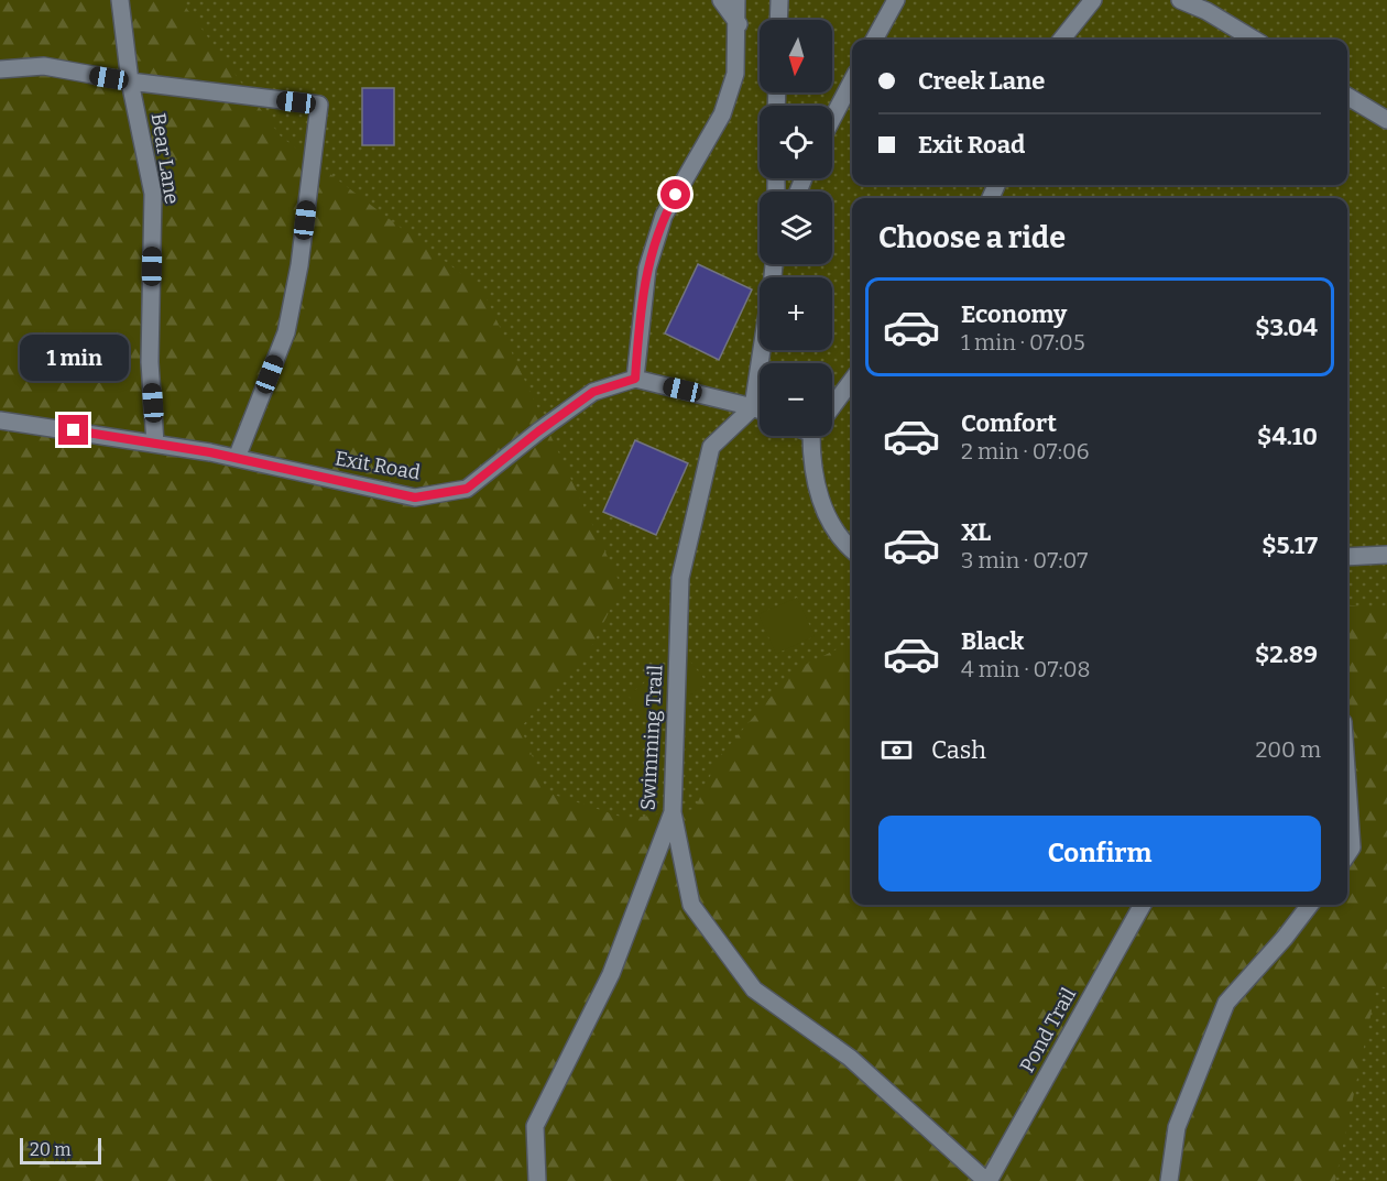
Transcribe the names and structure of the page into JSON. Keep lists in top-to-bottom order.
{
  "streets": {
    "lane": [
      "Bear Lane",
      "Exit Road",
      "Swimming Trail",
      "Pond Trail"
    ]
  },
  "crossings": [
    ["Bear Lane", "Exit Road"]
  ],
  "scale_bar": "20 m",
  "north": "bottom",
  "page": {
    "map_buttons": ["+", "−"],
    "banner": ["Creek Lane", "Exit Road"],
    "heading": "Choose a ride",
    "list": [
      {
        "name": "Economy",
        "note": "1 min · 07:05",
        "value": "$3.04"
      },
      {
        "name": "Comfort",
        "note": "2 min · 07:06",
        "value": "$4.10"
      },
      {
        "name": "XL",
        "note": "3 min · 07:07",
        "value": "$5.17"
      },
      {
        "name": "Black",
        "note": "4 min · 07:08",
        "value": "$2.89"
      }
    ],
    "bubble": "1 min",
    "pay": ["Cash", "200 m"],
    "buttons": "Confirm",
    "scale": "20 m"
  }
}
